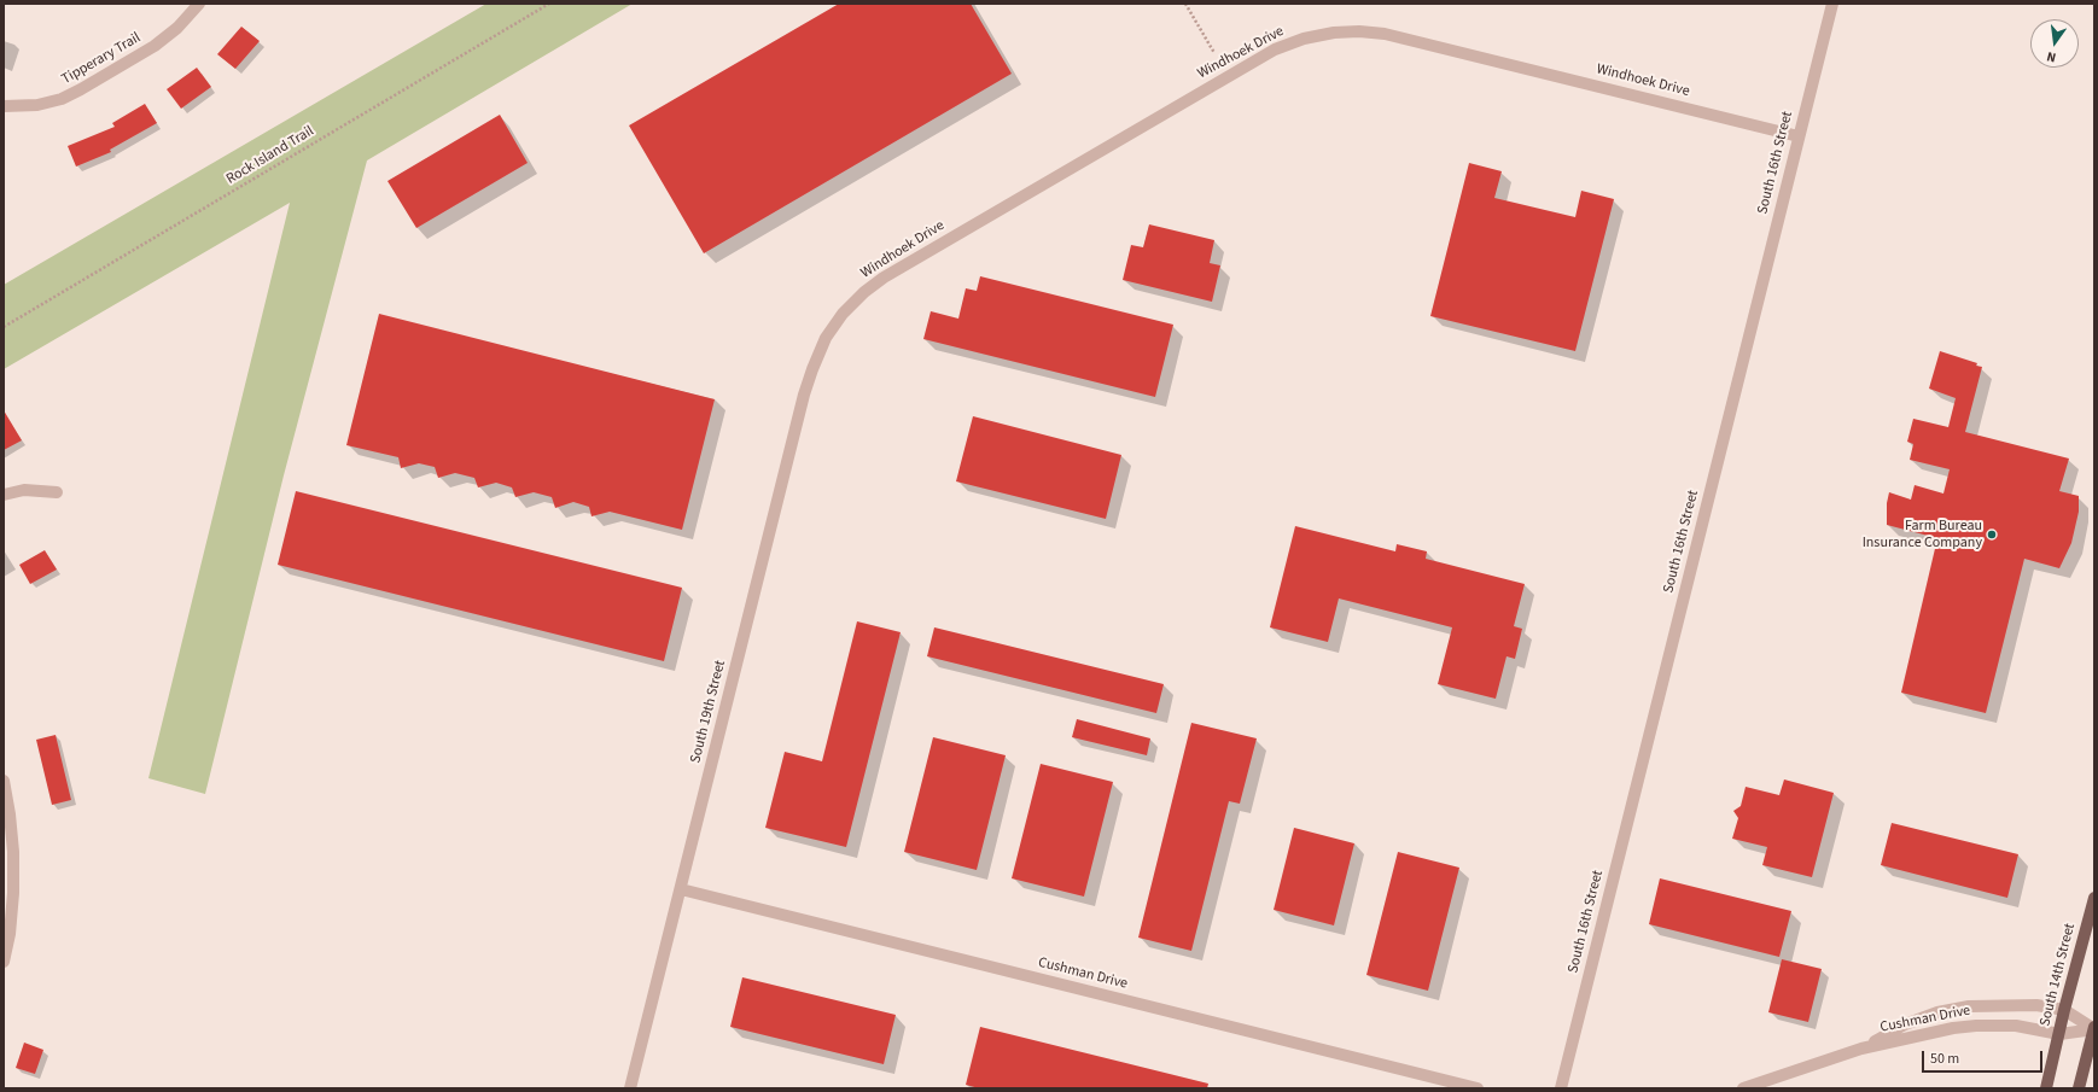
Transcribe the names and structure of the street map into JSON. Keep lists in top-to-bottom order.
{
  "streets": {
    "main road": ["South 14th Street"],
    "street": [
      "Windhoek Drive",
      "Tipperary Trail",
      "South 16th Street",
      "South 19th Street",
      "Cushman Drive"
    ],
    "path": ["Rock Island Trail"]
  },
  "crossings": [
    ["Windhoek Drive", "South 16th Street"],
    ["Windhoek Drive", "South 19th Street"],
    ["South 19th Street", "Cushman Drive"],
    ["Cushman Drive", "South 14th Street"]
  ],
  "places": ["Farm Bureau Insurance Company"],
  "scale_bar": "50 m",
  "north": "bottom"
}
